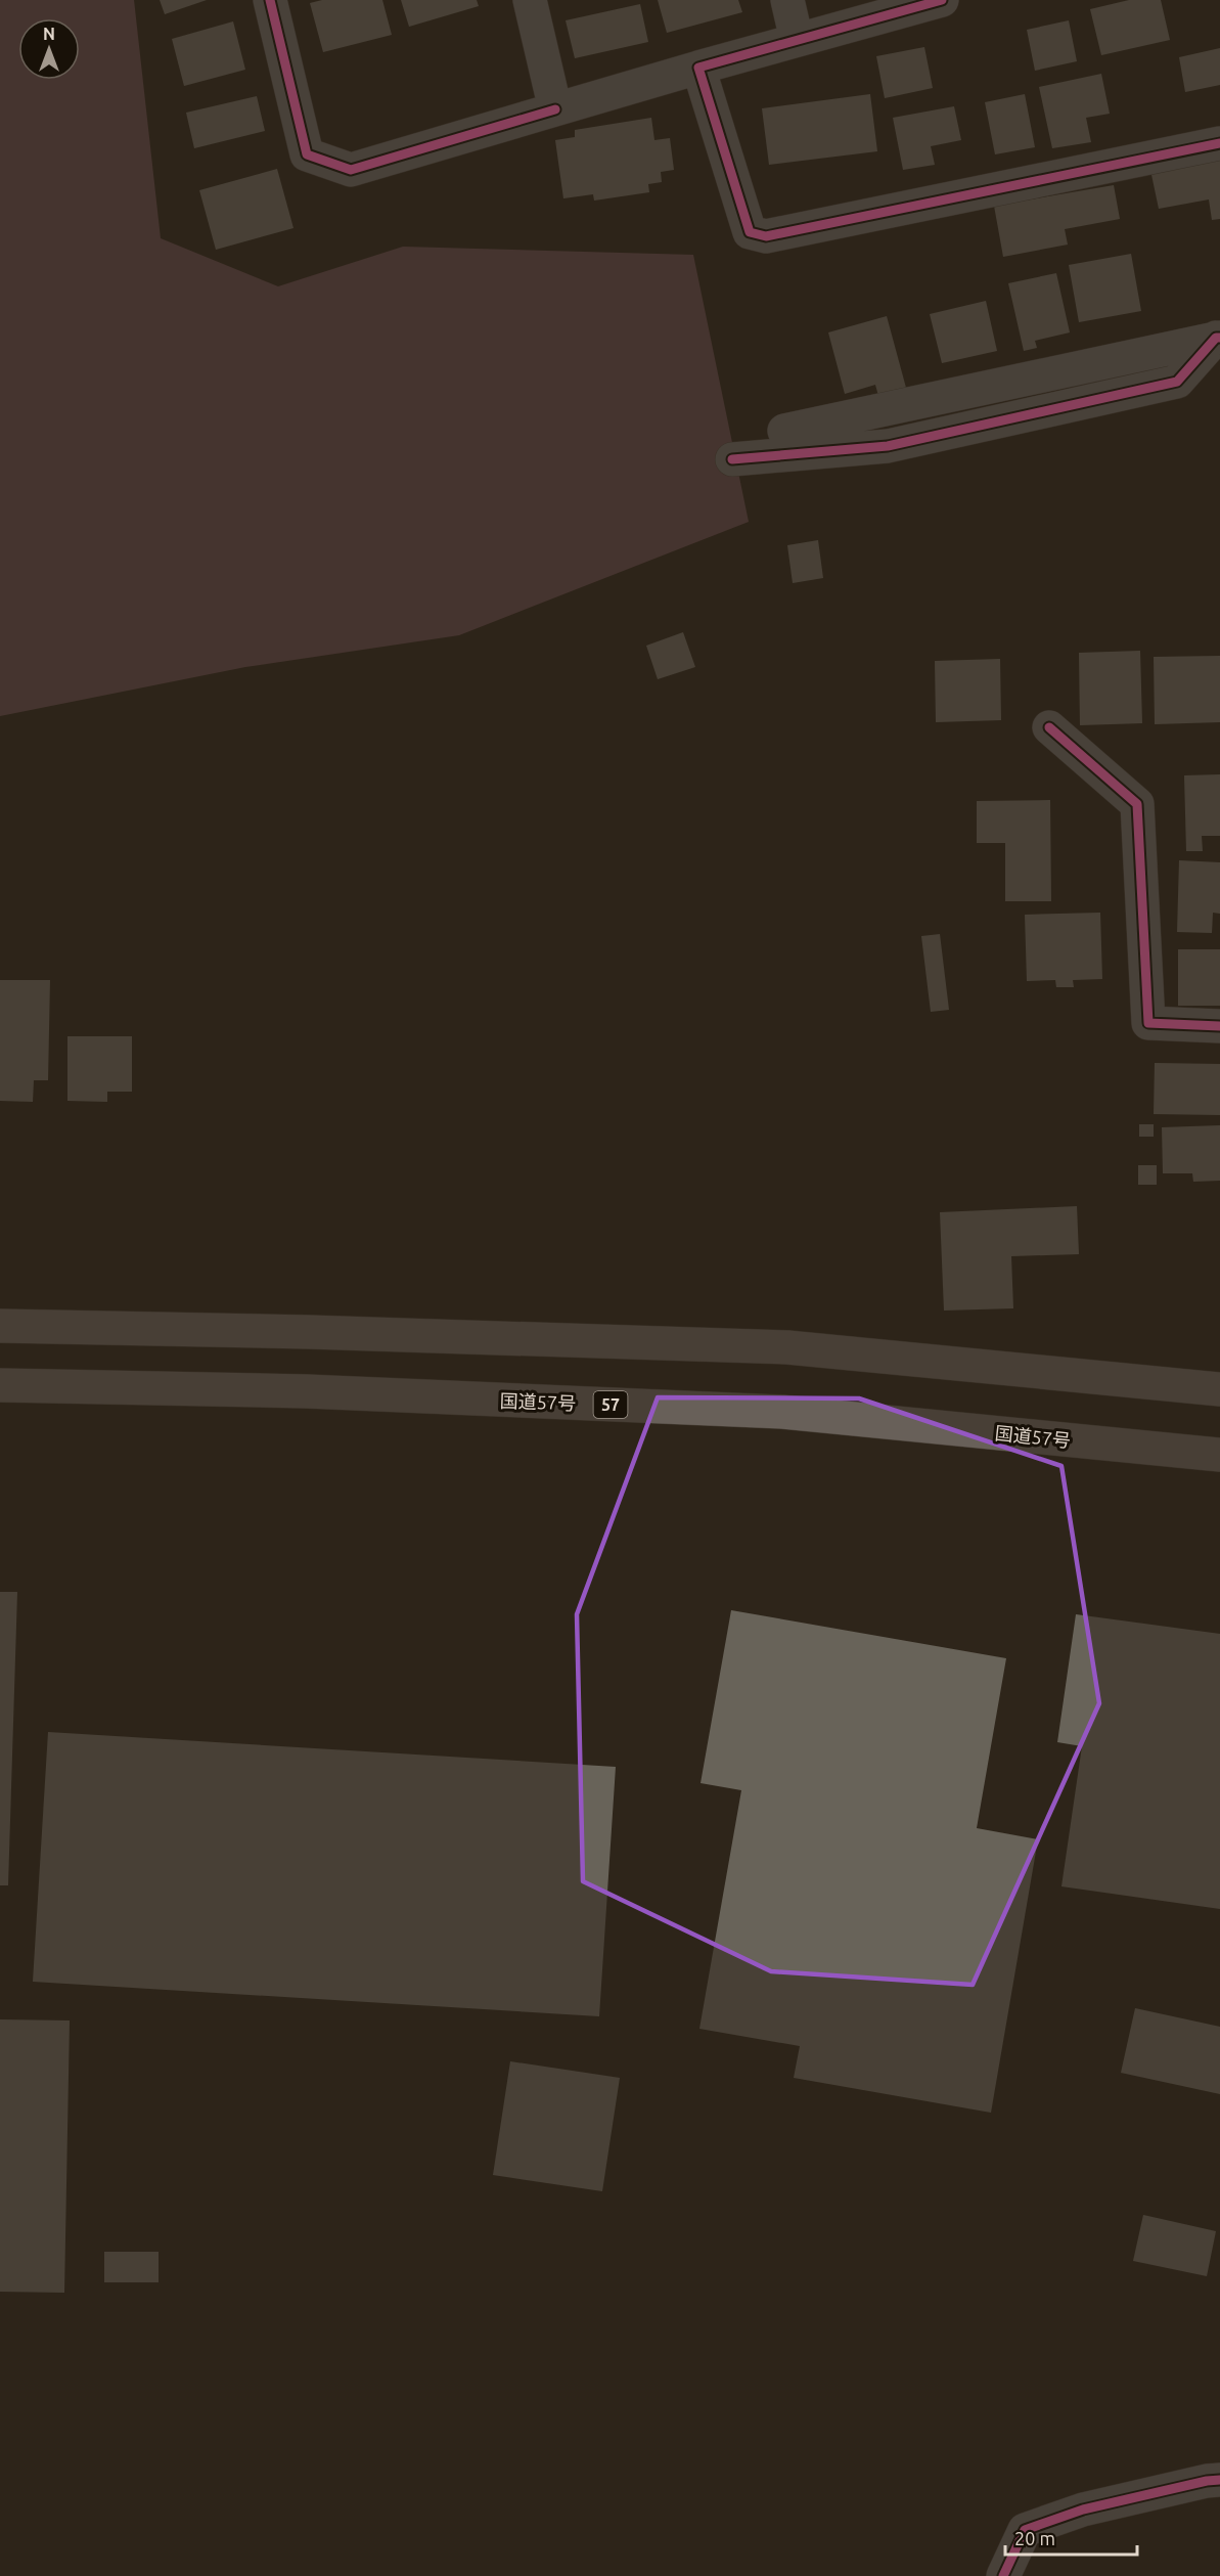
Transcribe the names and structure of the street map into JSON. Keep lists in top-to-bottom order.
{
  "streets": {
    "highway": ["国道57号", "57"]
  },
  "scale_bar": "20 m",
  "north": "top"
}
